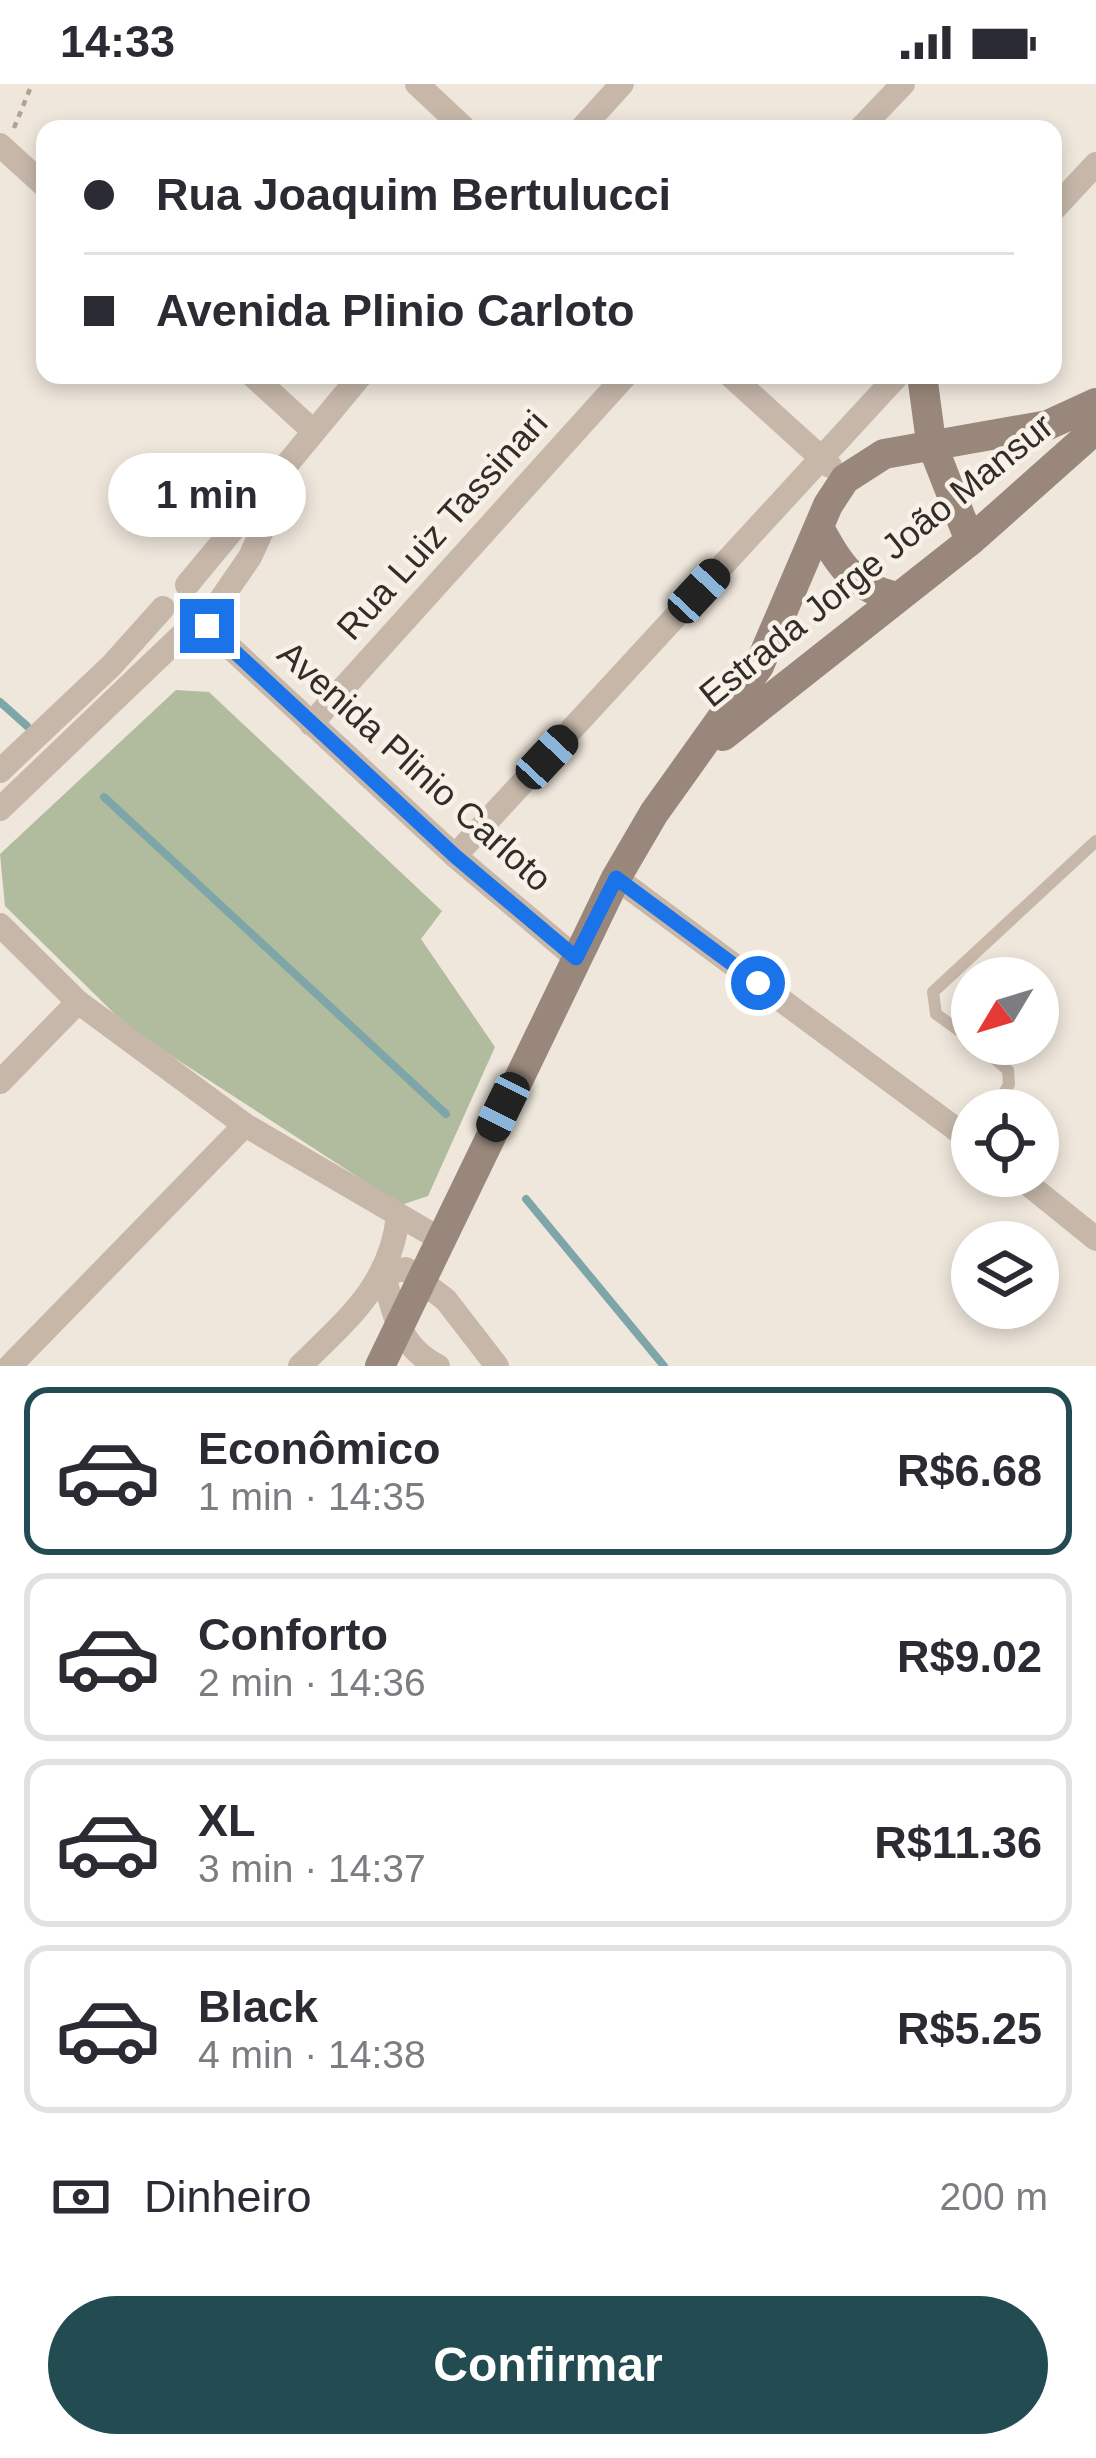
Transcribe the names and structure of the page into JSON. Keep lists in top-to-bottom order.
{
  "streets": {
    "street": ["Rua Luiz Tassinari", "Estrada Jorge João Mansur", "Avenida Plinio Carloto"]
  },
  "crossings": [
    ["Rua Luiz Tassinari", "Avenida Plinio Carloto"],
    ["Estrada Jorge João Mansur", "Avenida Plinio Carloto"]
  ],
  "north": "bottom left",
  "page": {
    "status": "14:33",
    "banner": ["Rua Joaquim Bertulucci", "Avenida Plinio Carloto"],
    "bubble": "1 min",
    "list": [
      {
        "name": "Econômico",
        "note": "1 min · 14:35",
        "value": "R$6.68"
      },
      {
        "name": "Conforto",
        "note": "2 min · 14:36",
        "value": "R$9.02"
      },
      {
        "name": "XL",
        "note": "3 min · 14:37",
        "value": "R$11.36"
      },
      {
        "name": "Black",
        "note": "4 min · 14:38",
        "value": "R$5.25"
      }
    ],
    "pay": ["Dinheiro", "200 m"],
    "buttons": "Confirmar"
  }
}
